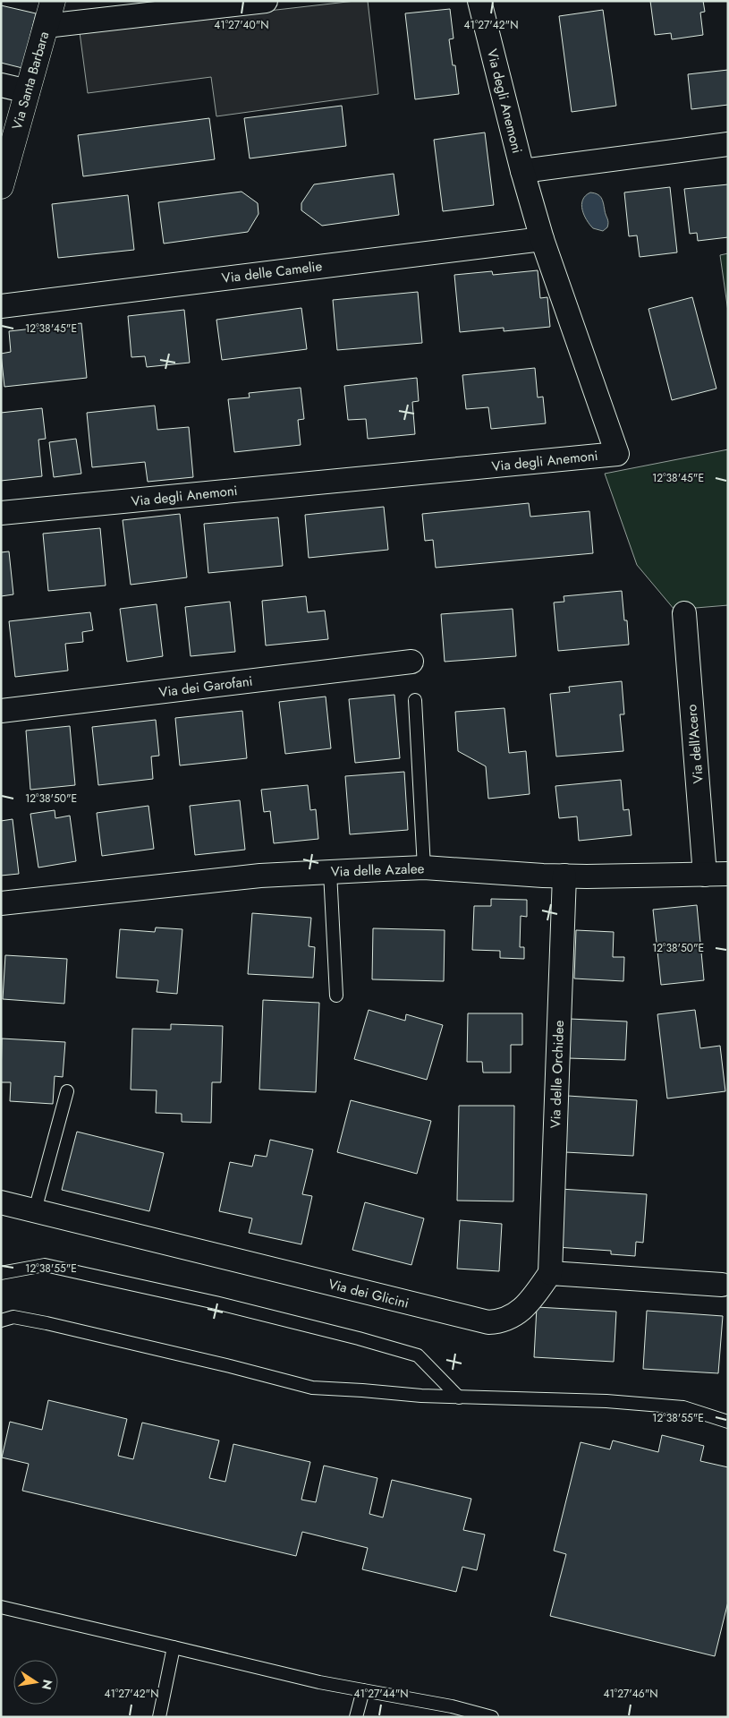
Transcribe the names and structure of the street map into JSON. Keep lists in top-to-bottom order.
{
  "streets": {
    "street": [
      "Via Santa Barbara",
      "Via degli Anemoni",
      "Via delle Camelie",
      "Via dei Garofani",
      "Via dell'Acero",
      "Via delle Azalee",
      "Via delle Orchidee",
      "Via dei Glicini"
    ]
  },
  "crossings": [
    ["Via degli Anemoni", "Via delle Camelie"],
    ["Via dell'Acero", "Via delle Azalee"],
    ["Via delle Azalee", "Via delle Orchidee"],
    ["Via delle Orchidee", "Via dei Glicini"]
  ],
  "north": "right",
  "coordinates": [
    "41°27'40\"N",
    "41°27'42\"N",
    "12°38'45\"E",
    "12°38'50\"E",
    "12°38'55\"E",
    "41°27'44\"N",
    "41°27'46\"N"
  ]
}
